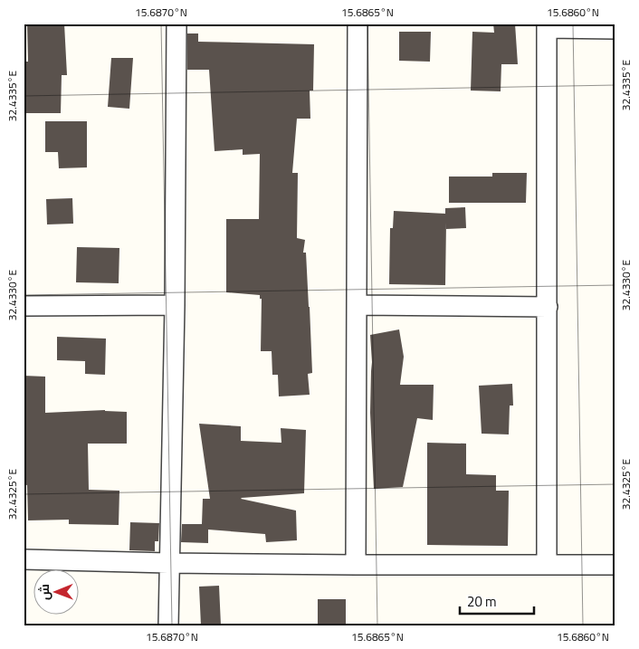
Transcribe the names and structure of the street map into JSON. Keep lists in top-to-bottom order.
{
  "scale_bar": "20 m",
  "north": "left",
  "coordinates": [
    "15.6870°N",
    "15.6865°N",
    "15.6860°N",
    "32.4335°E",
    "32.4330°E",
    "32.4325°E"
  ]
}
